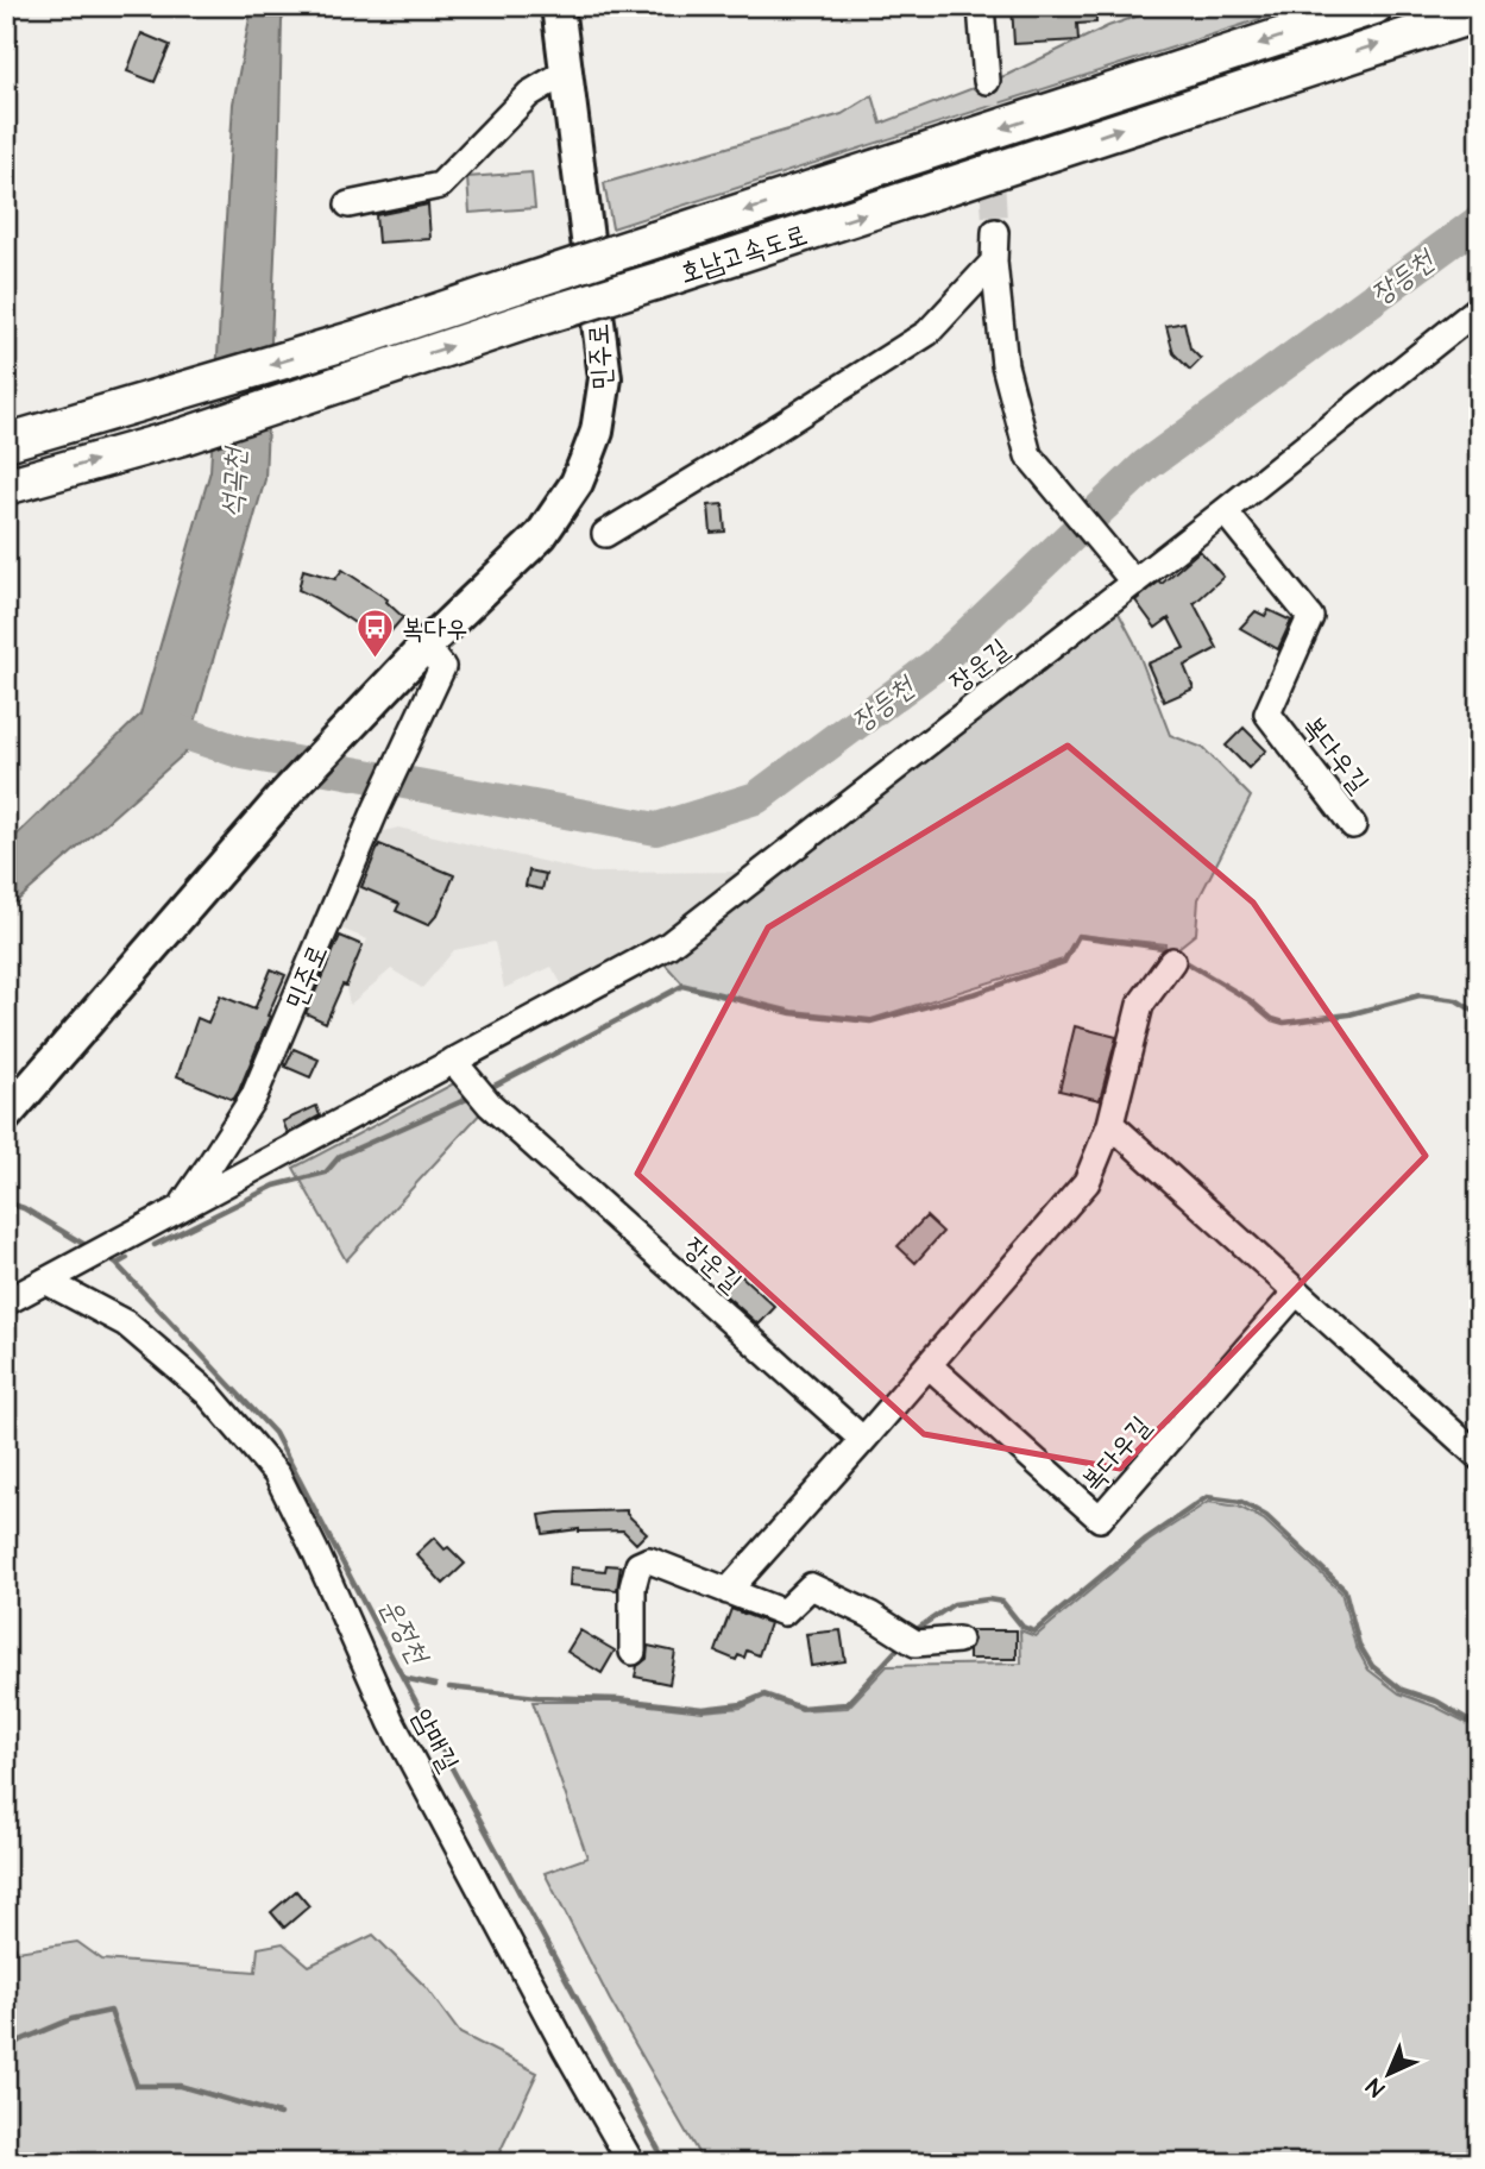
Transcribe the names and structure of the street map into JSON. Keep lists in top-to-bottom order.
{
  "streets": {
    "highway": ["호남고속도로"],
    "main road": ["민주로"],
    "street": ["장운길", "복다우길", "암매길"]
  },
  "crossings": [
    ["민주로", "장운길"],
    ["장운길", "복다우길"],
    ["장운길", "암매길"]
  ],
  "water": ["장등천", "석곡천", "운정천"],
  "places": {
    "bus stop": ["복다우"]
  },
  "north": "bottom left"
}
